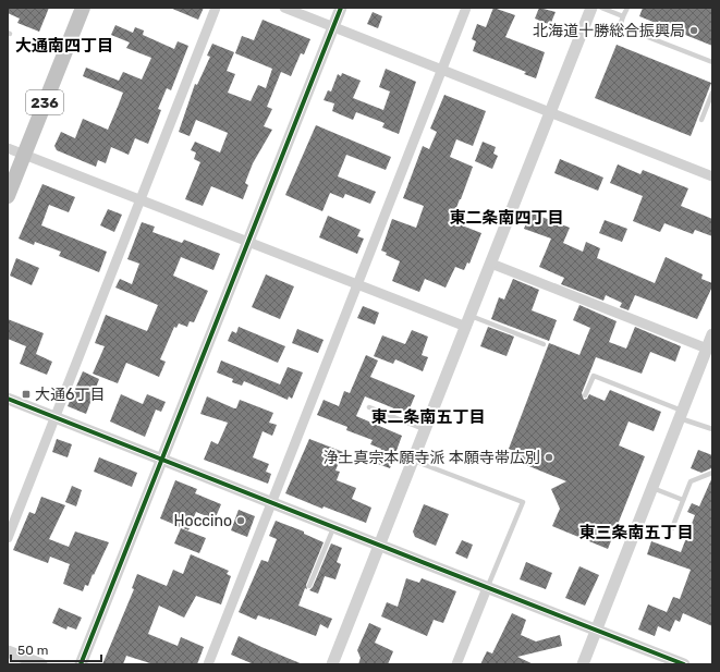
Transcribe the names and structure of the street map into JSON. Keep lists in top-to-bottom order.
{
  "streets": {
    "highway": ["236"]
  },
  "districts": [
    "大通南四丁目",
    "東二条南四丁目",
    "東二条南五丁目",
    "東三条南五丁目"
  ],
  "places": {
    "other": ["北海道十勝総合振興局", "浄土真宗本願寺派 本願寺帯広別", "Hoccino"],
    "transit": ["大通6丁目"]
  },
  "scale_bar": "50 m"
}
